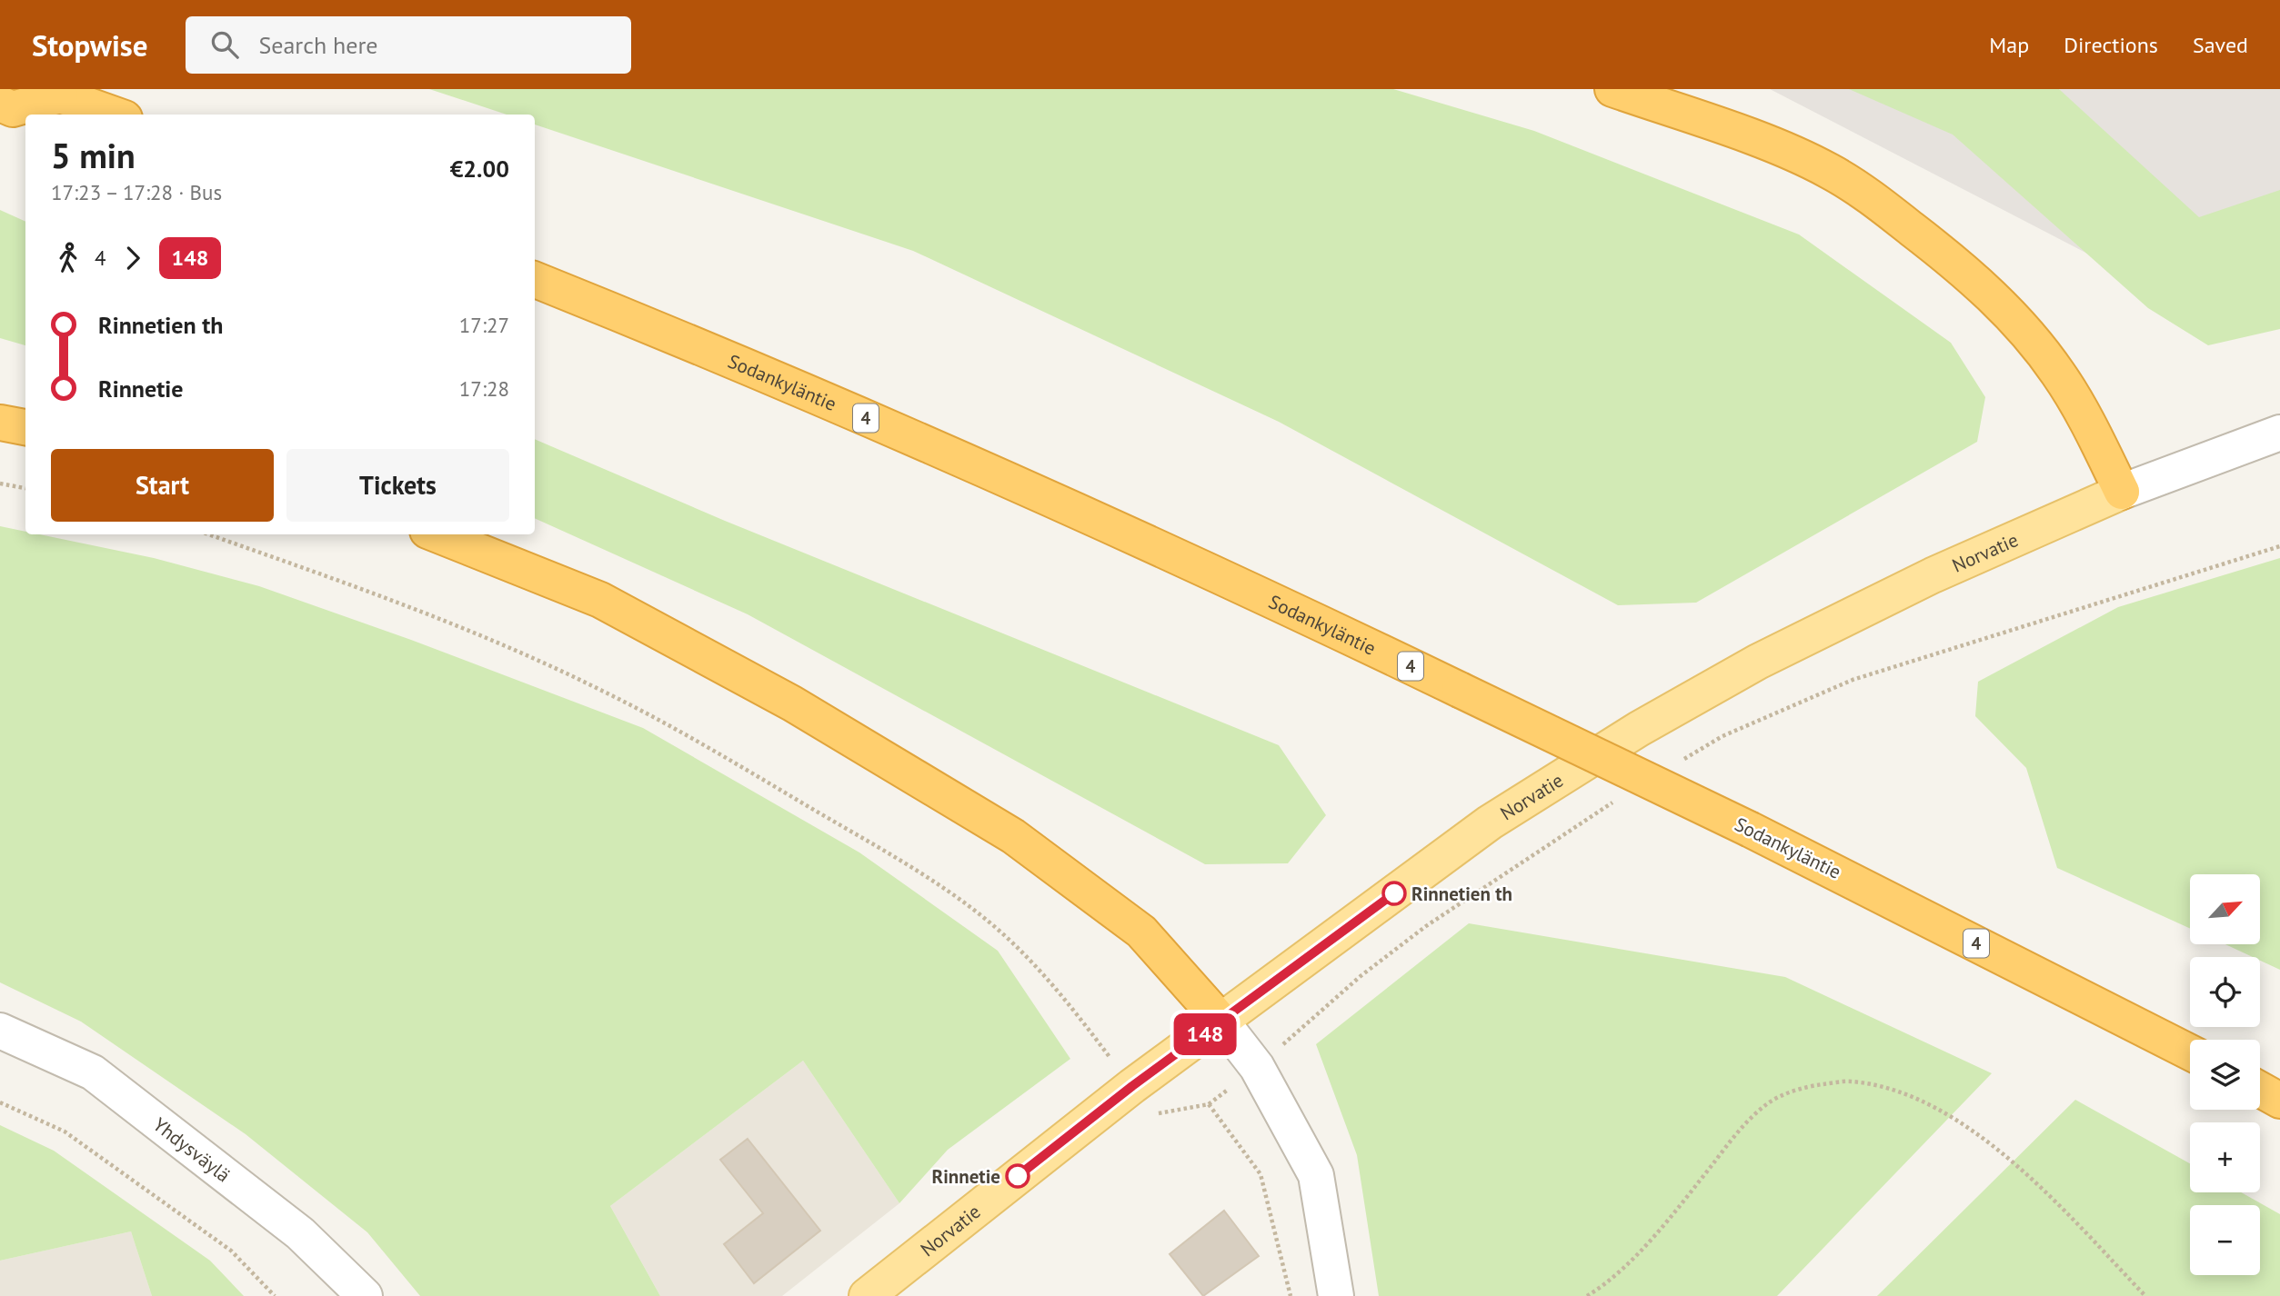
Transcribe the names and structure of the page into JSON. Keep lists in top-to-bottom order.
{
  "streets": {
    "highway": ["Sodankyläntie", "4"],
    "main road": ["Norvatie"],
    "street": ["Yhdysväylä"]
  },
  "places": ["Rinnetien th", "Rinnetie"],
  "lines": ["bus line 148"],
  "north": "top right",
  "page": {
    "header": "Stopwise",
    "search": "Search here",
    "nav": ["Map", "Directions", "Saved"],
    "on_map": "148",
    "heading": ["5 min", "17:23 – 17:28 · Bus", "€2.00"],
    "legs": ["4", "148"],
    "list": [
      {
        "name": "Rinnetien th",
        "value": "17:27"
      },
      {
        "name": "Rinnetie",
        "value": "17:28"
      }
    ],
    "buttons": ["Start", "Tickets"],
    "map_buttons": ["+", "−"]
  }
}
